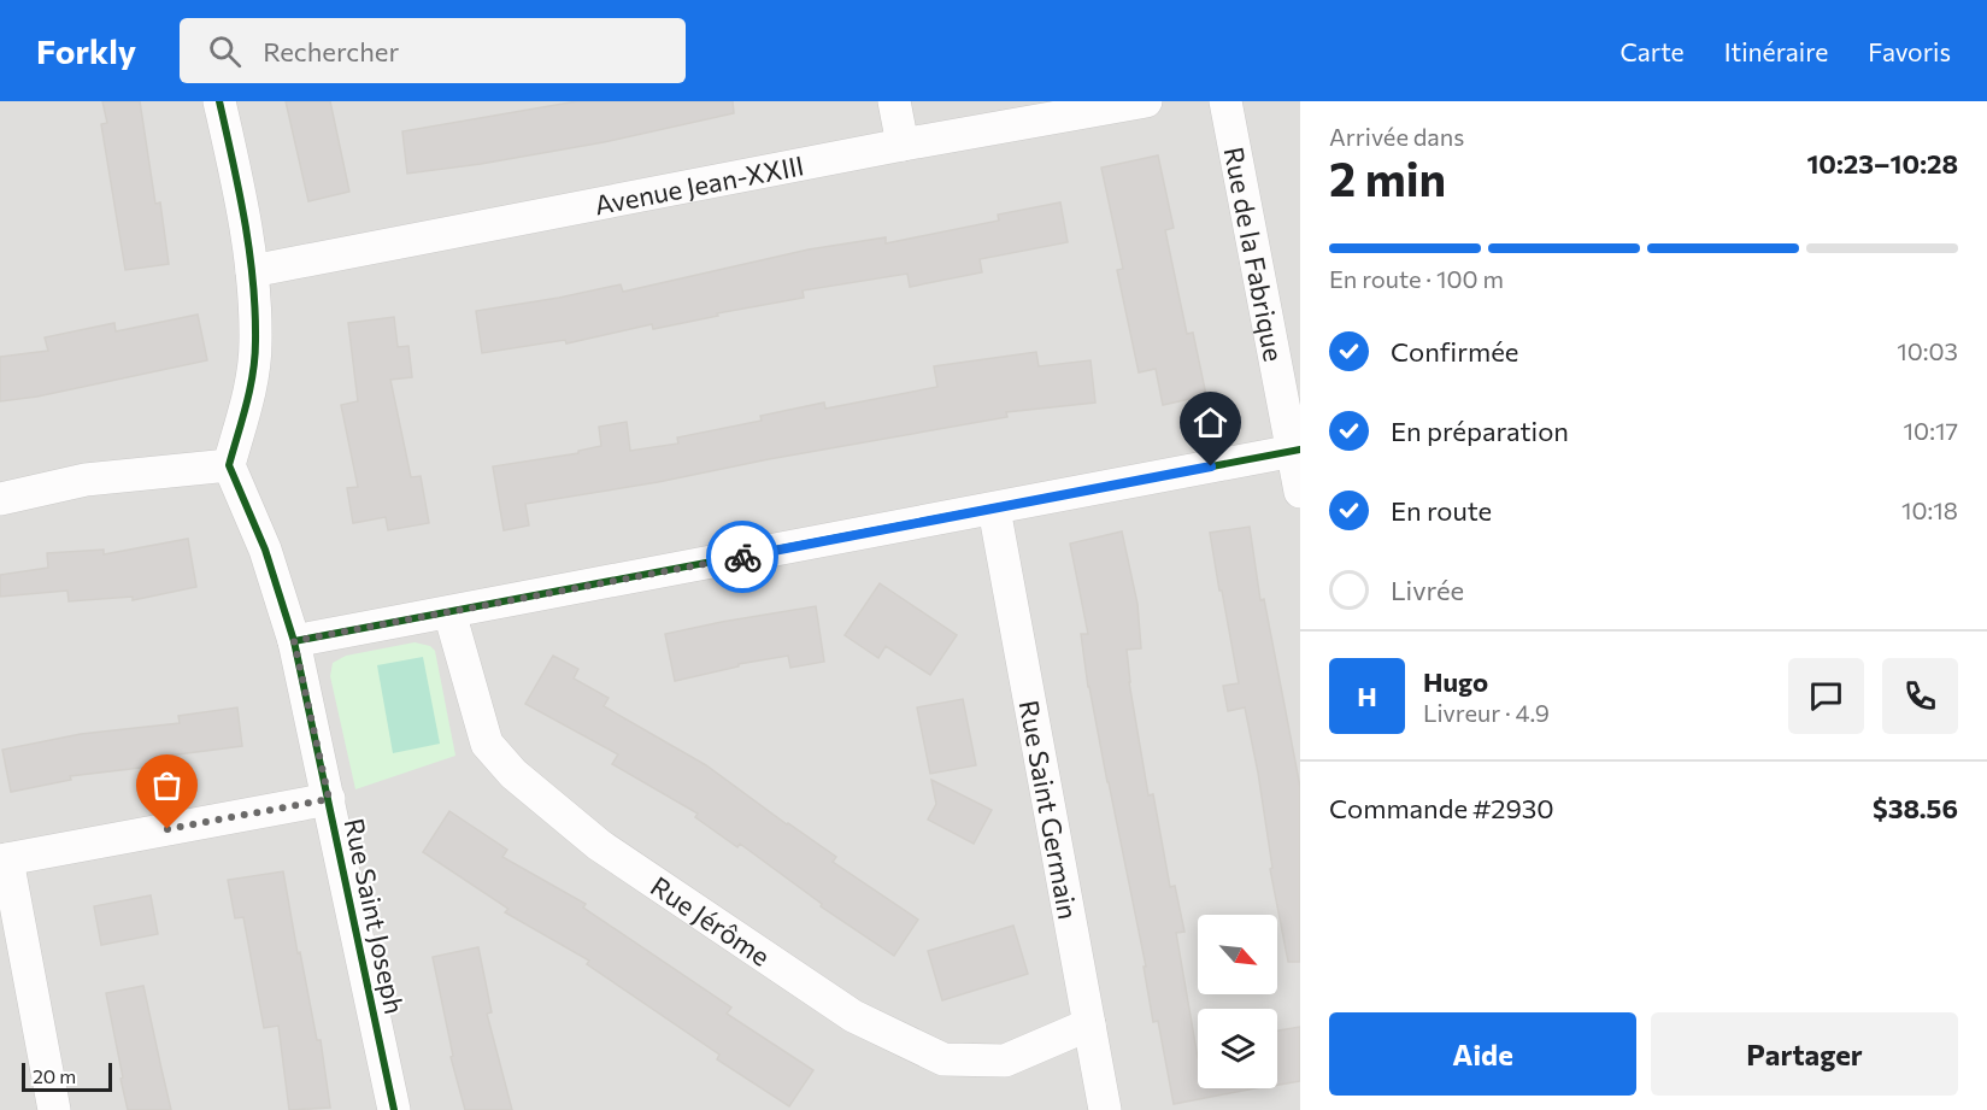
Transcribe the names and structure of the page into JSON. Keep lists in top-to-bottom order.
{
  "streets": {
    "street": [
      "Avenue Jean-XXIII",
      "Rue de la Fabrique",
      "Rue Saint Germain",
      "Rue Saint Joseph",
      "Rue Jérôme"
    ]
  },
  "crossings": [
    ["Rue Saint Germain", "Rue Jérôme"]
  ],
  "scale_bar": "20 m",
  "north": "bottom right",
  "page": {
    "header": "Forkly",
    "search": "Rechercher",
    "nav": ["Carte", "Itinéraire", "Favoris"],
    "heading": ["2 min", "Arrivée dans", "10:23–10:28"],
    "panel": [
      "Hugo",
      "Livreur · 4.9",
      "Commande #2930",
      "$38.56"
    ],
    "bar": "En route · 100 m",
    "list": [
      ["Confirmée", "10:03"],
      ["En préparation", "10:17"],
      ["En route", "10:18"],
      "Livrée"
    ],
    "round": "H",
    "buttons": ["Aide", "Partager"],
    "scale": "20 m"
  }
}
